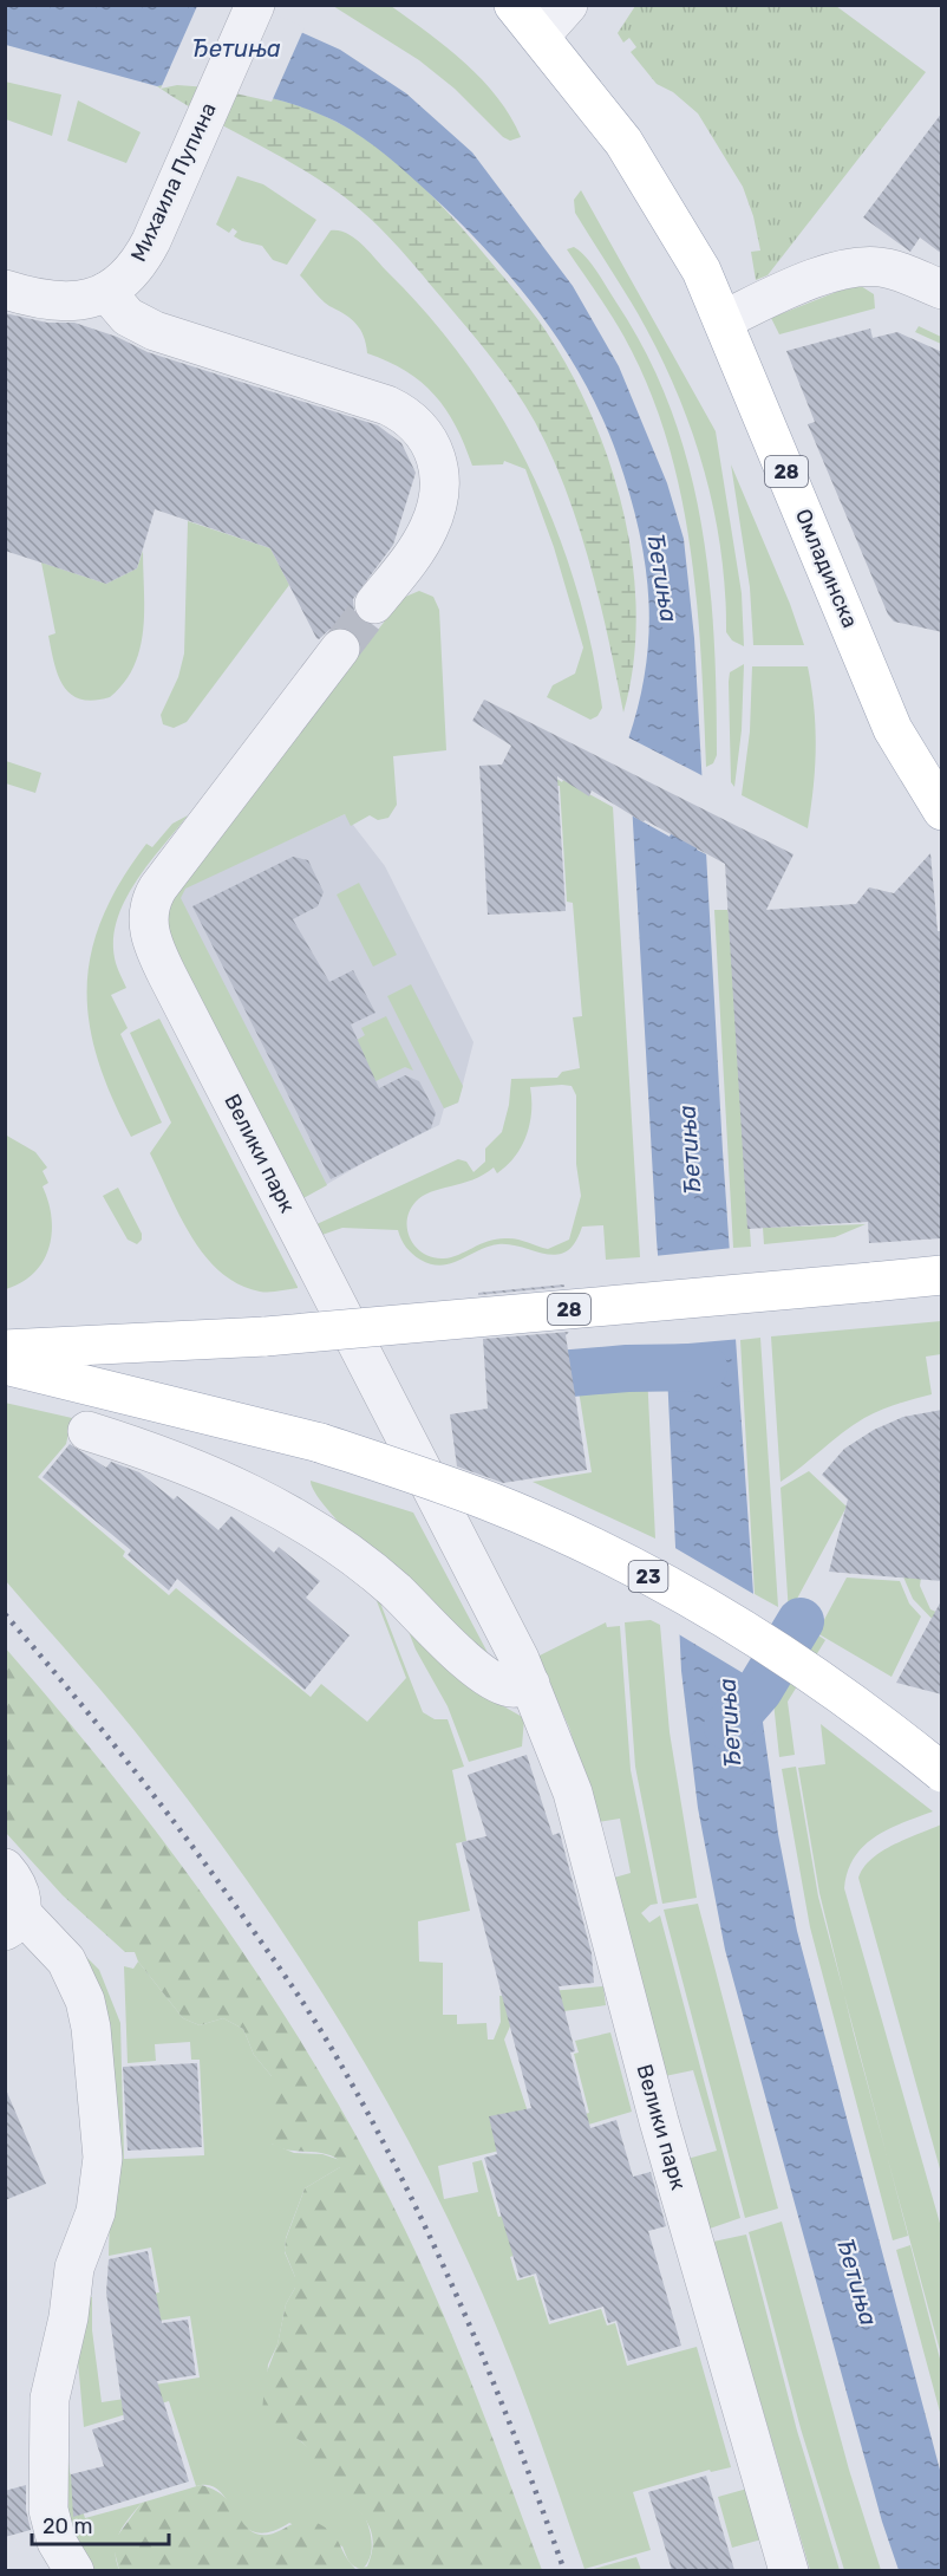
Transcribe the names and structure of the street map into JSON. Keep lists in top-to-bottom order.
{
  "streets": {
    "main road": ["28", "Омладинска", "23"],
    "street": ["Михаила Пупина", "Велики парк"]
  },
  "water": ["Ђетиња"],
  "scale_bar": "20 m"
}
